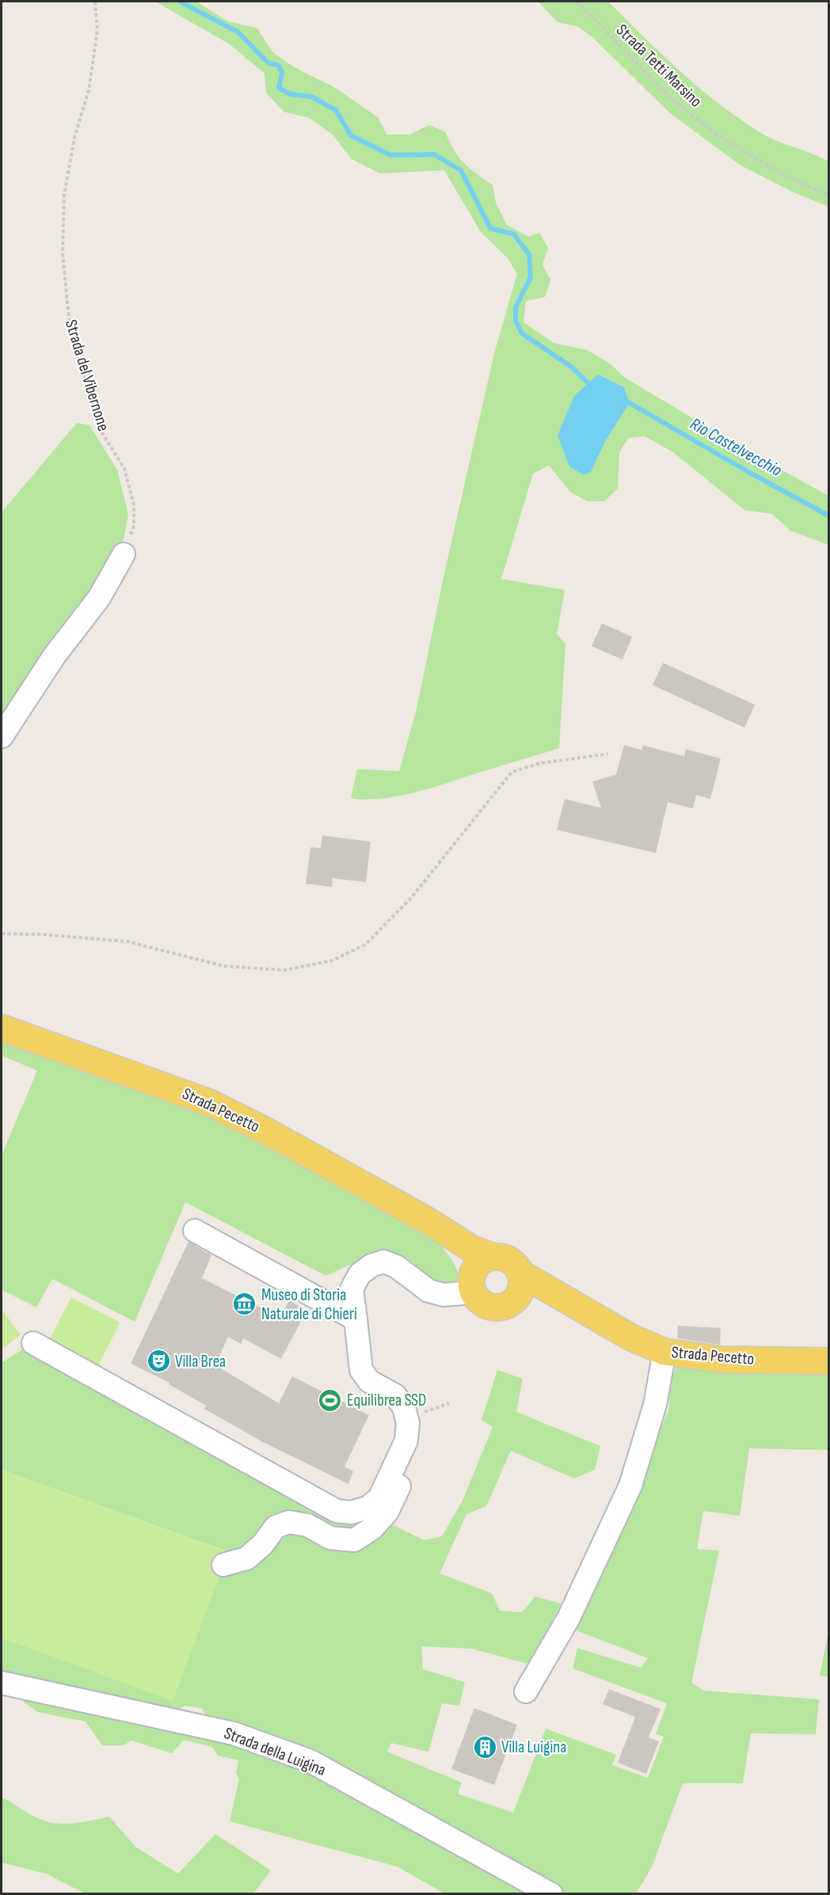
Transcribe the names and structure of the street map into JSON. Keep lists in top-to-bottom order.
{
  "streets": {
    "main road": ["Strada Pecetto"],
    "street": ["Strada della Luigina"],
    "path": ["Strada Tetti Marsino", "Strada del Vibernone"]
  },
  "water": ["Rio Castelvecchio"],
  "places": {
    "museum": ["Museo di Storia Naturale di Chieri"],
    "theatre": ["Villa Brea"],
    "sports": ["Equilibrea SSD"],
    "building": ["Villa Luigina"]
  }
}
